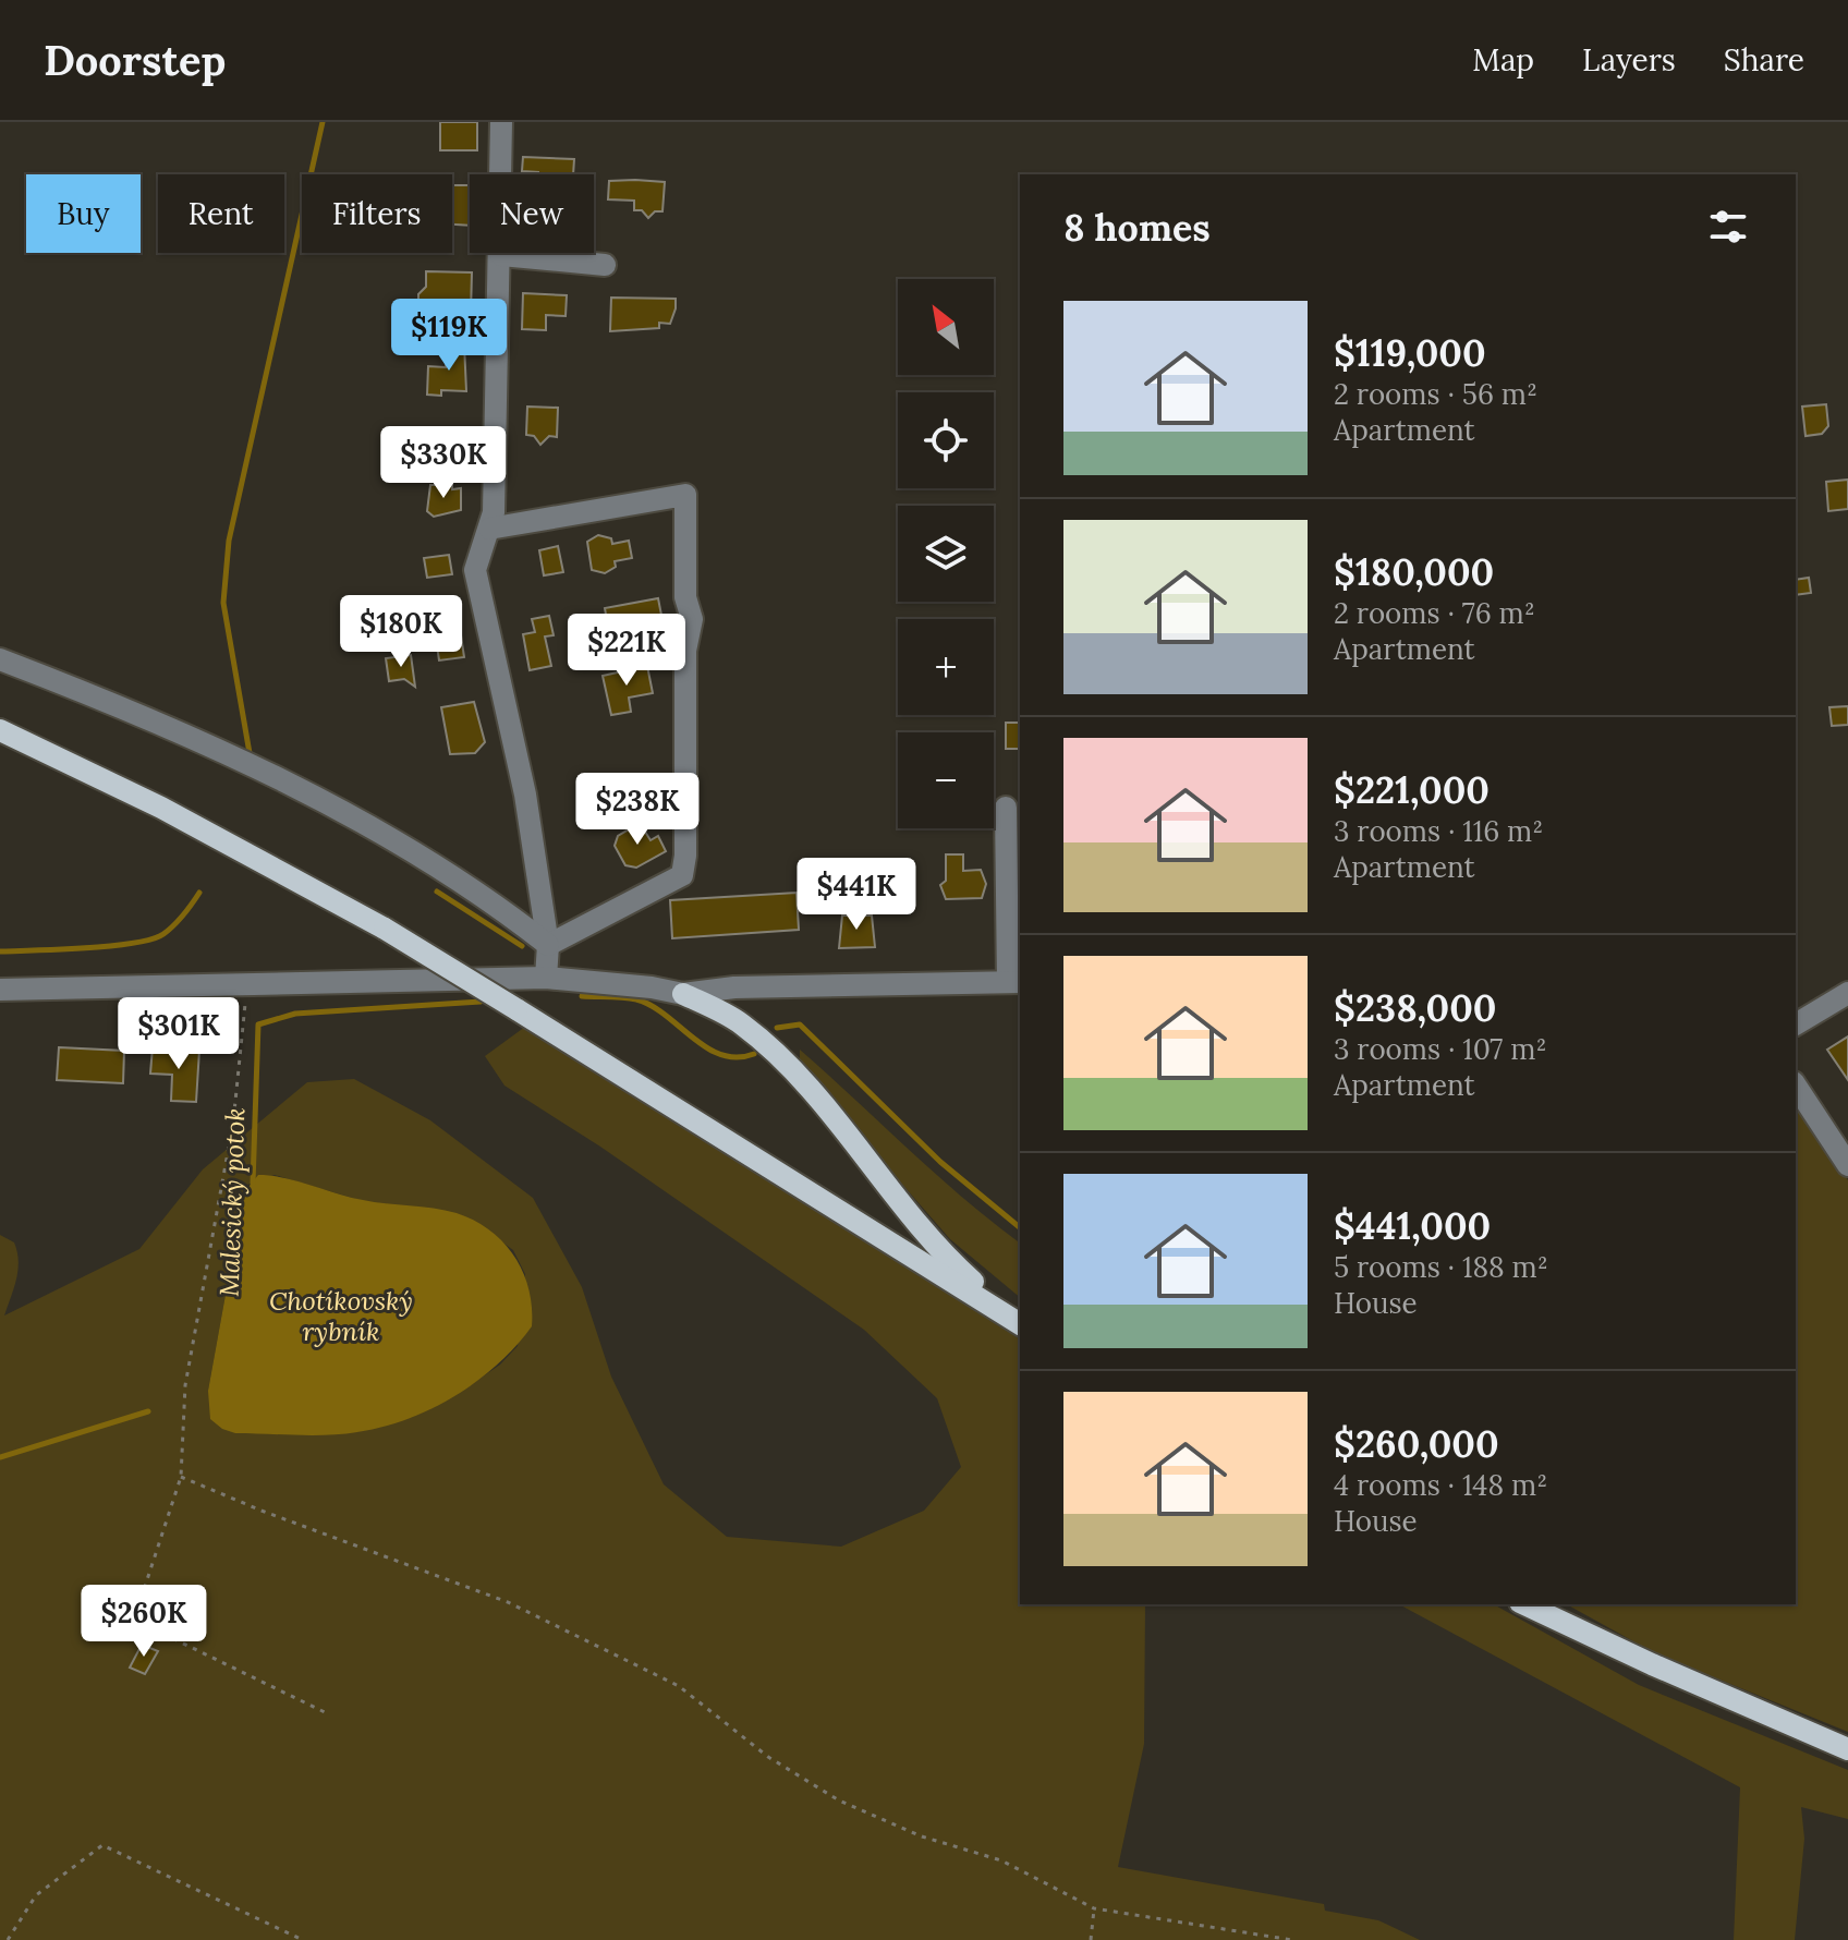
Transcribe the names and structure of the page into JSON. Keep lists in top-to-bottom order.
{
  "water": ["Malesický potok", "Chotíkovský rybník"],
  "north": "top left",
  "page": {
    "header": "Doorstep",
    "nav": ["Map", "Layers", "Share"],
    "chip": [
      "Buy",
      "Rent",
      "Filters",
      "New"
    ],
    "heading": "8 homes",
    "map_buttons": ["+", "−"],
    "list": [
      {
        "name": "$119,000",
        "note": "2 rooms · 56 m² · Apartment"
      },
      {
        "name": "$180,000",
        "note": "2 rooms · 76 m² · Apartment"
      },
      {
        "name": "$221,000",
        "note": "3 rooms · 116 m² · Apartment"
      },
      {
        "name": "$238,000",
        "note": "3 rooms · 107 m² · Apartment"
      },
      {
        "name": "$441,000",
        "note": "5 rooms · 188 m² · House"
      },
      {
        "name": "$260,000",
        "note": "4 rooms · 148 m² · House"
      }
    ],
    "price": [
      "$119K",
      "$330K",
      "$180K",
      "$221K",
      "$238K",
      "$441K",
      "$301K",
      "$260K"
    ]
  }
}
